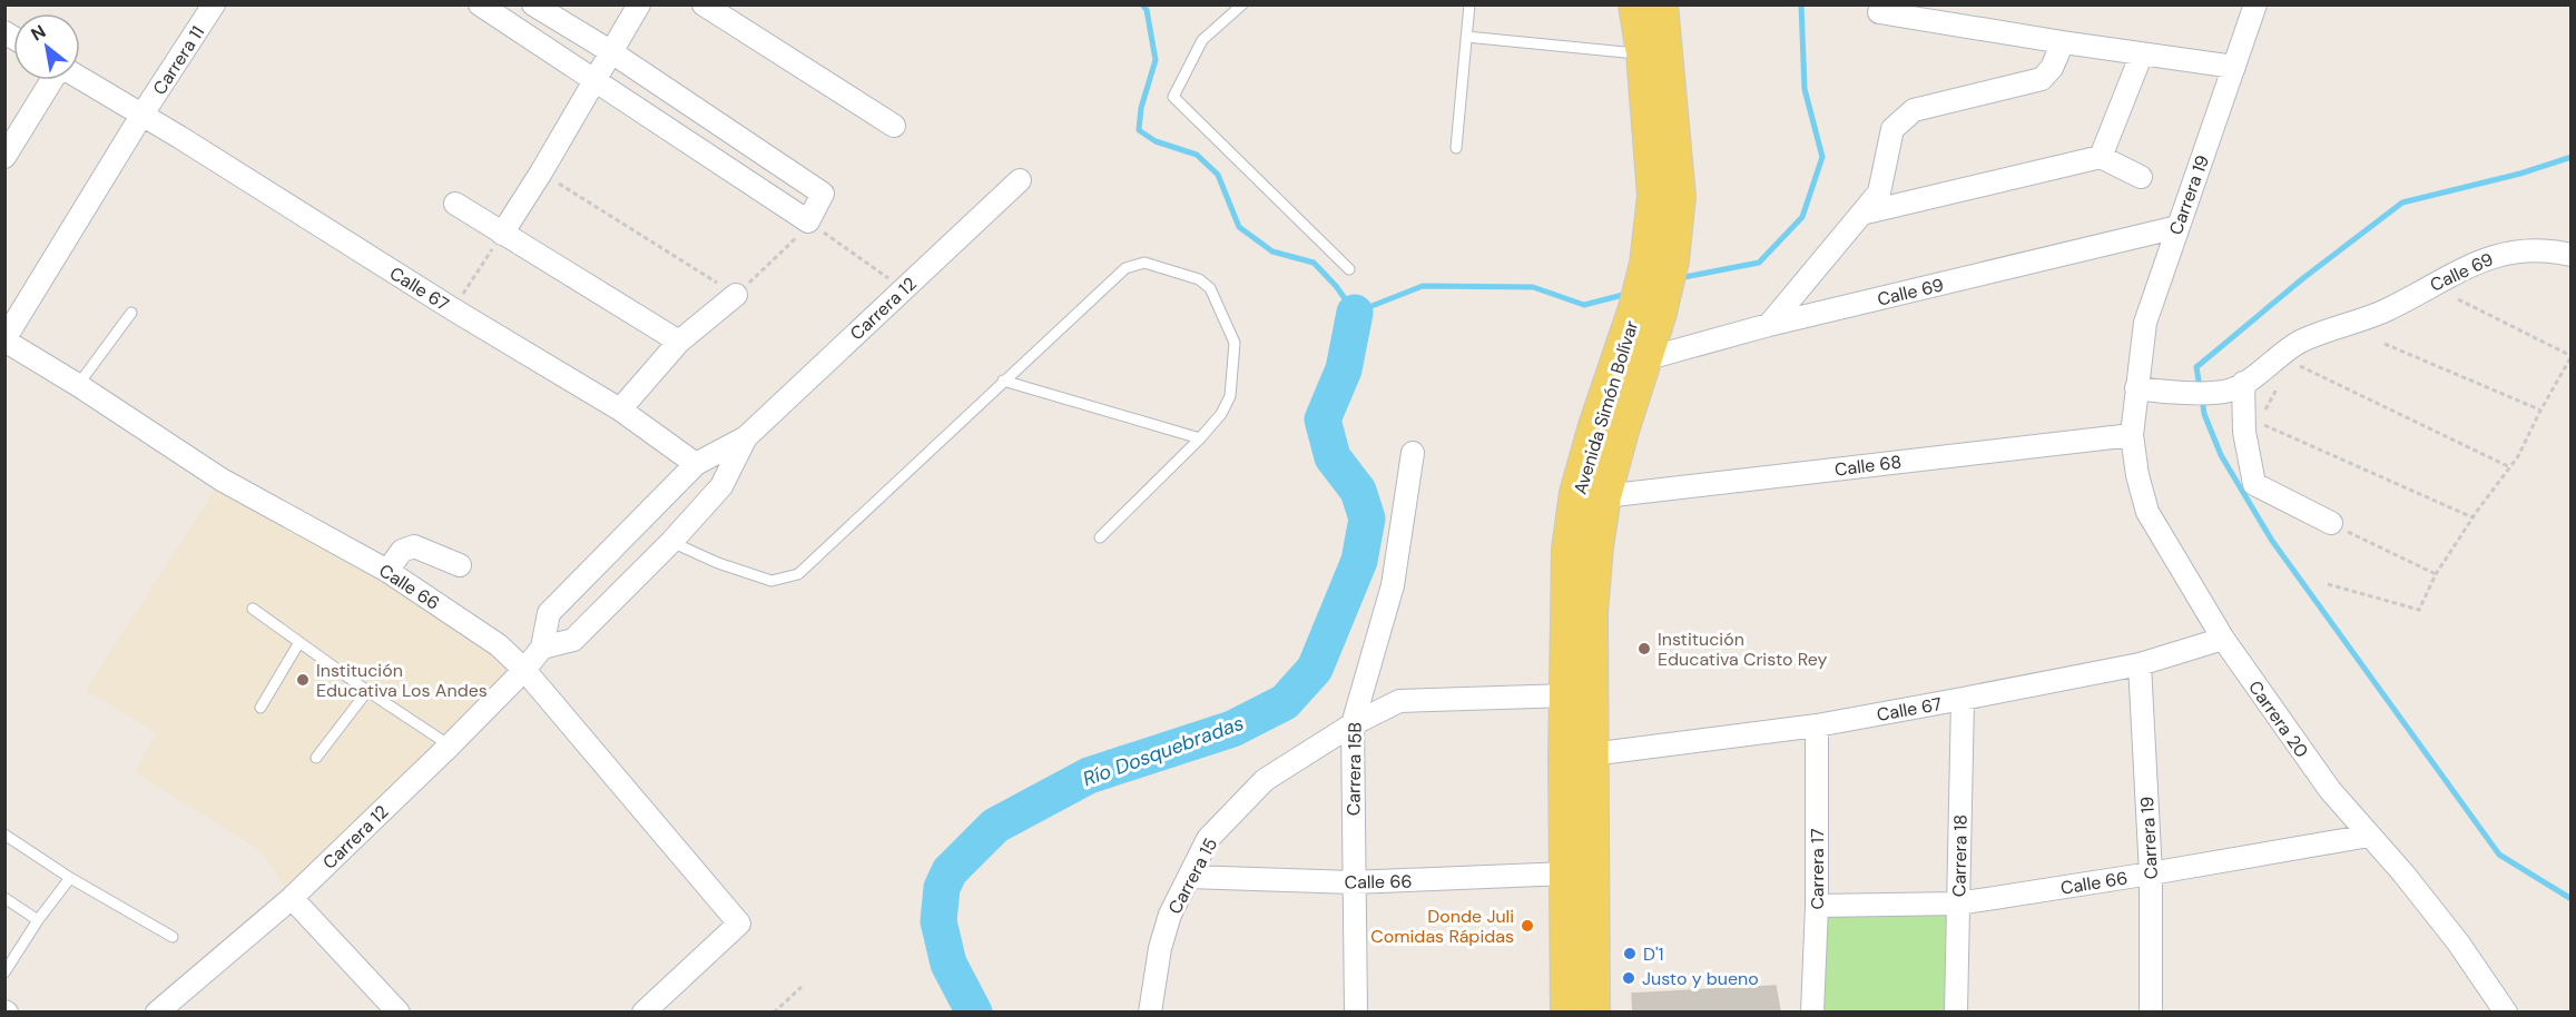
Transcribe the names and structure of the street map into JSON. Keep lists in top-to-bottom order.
{
  "streets": {
    "main road": ["Avenida Simón Bolívar"],
    "street": [
      "Carrera 11",
      "Carrera 19",
      "Calle 69",
      "Calle 67",
      "Carrera 12",
      "Calle 68",
      "Calle 66",
      "Carrera 20",
      "Carrera 15B",
      "Carrera 18",
      "Carrera 17",
      "Carrera 15"
    ]
  },
  "crossings": [
    ["Carrera 11", "Calle 67"],
    ["Carrera 11", "Calle 66"],
    ["Carrera 19", "Calle 69"],
    ["Carrera 19", "Calle 67"],
    ["Carrera 19", "Calle 66"],
    ["Carrera 19", "Carrera 20"],
    ["Calle 69", "Avenida Simón Bolívar"],
    ["Calle 69", "Carrera 20"],
    ["Calle 67", "Carrera 12"],
    ["Calle 67", "Avenida Simón Bolívar"],
    ["Calle 67", "Carrera 20"],
    ["Calle 67", "Carrera 18"],
    ["Calle 67", "Carrera 17"],
    ["Carrera 12", "Calle 66"],
    ["Avenida Simón Bolívar", "Calle 68"],
    ["Avenida Simón Bolívar", "Calle 66"],
    ["Calle 68", "Carrera 20"],
    ["Calle 66", "Carrera 20"],
    ["Calle 66", "Carrera 15B"],
    ["Calle 66", "Carrera 18"],
    ["Calle 66", "Carrera 17"],
    ["Calle 66", "Carrera 15"],
    ["Carrera 15B", "Carrera 15"]
  ],
  "water": ["Río Dosquebradas"],
  "places": [
    "Institución Educativa Cristo Rey",
    "Institución Educativa Los Andes",
    "Donde Juli Comidas Rápidas",
    "D'1",
    "Justo y bueno"
  ],
  "north": "top left"
}
